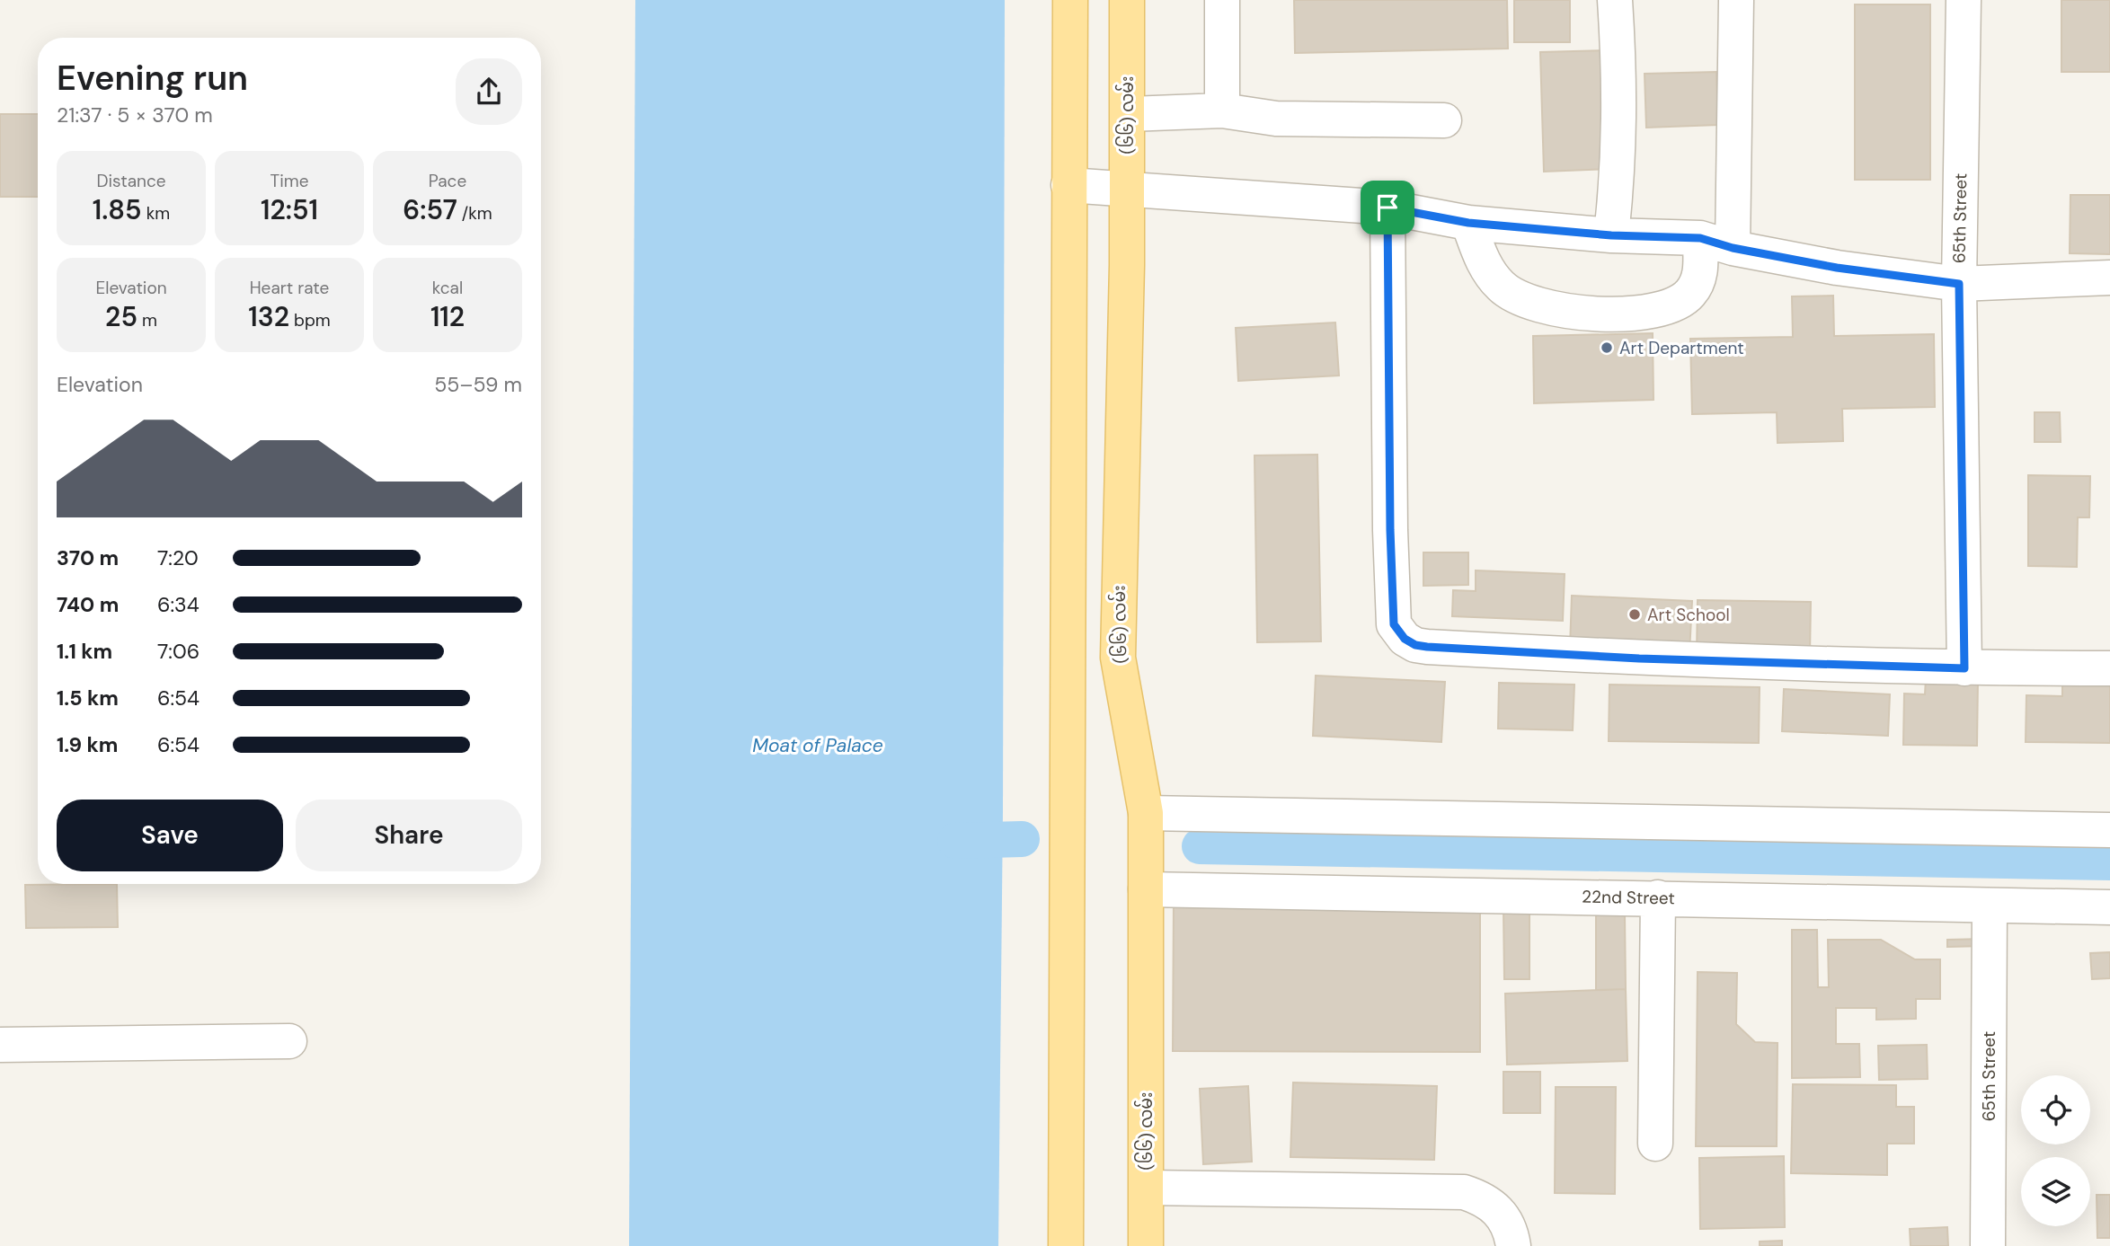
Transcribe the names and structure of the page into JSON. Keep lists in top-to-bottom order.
{
  "streets": {
    "main road": ["(၆၆) လမ်း"],
    "street": ["65th Street", "22nd Street"]
  },
  "crossings": [
    ["(၆၆) လမ်း", "22nd Street"],
    ["65th Street", "22nd Street"]
  ],
  "water": ["Moat of Palace"],
  "places": ["Art Department", "Art School"],
  "page": {
    "heading": ["Evening run", "21:37 · 5 × 370 m"],
    "stats": [
      ["Distance", "1.85 km"],
      ["Time", "12:51"],
      ["Pace", "6:57 /km"],
      ["Elevation", "25 m"],
      ["Heart rate", "132 bpm"],
      ["kcal", "112"]
    ],
    "chart": ["Elevation", "55–59 m"],
    "list": [
      {
        "name": "370 m",
        "note": "7:20"
      },
      {
        "name": "740 m",
        "note": "6:34"
      },
      {
        "name": "1.1 km",
        "note": "7:06"
      },
      {
        "name": "1.5 km",
        "note": "6:54"
      },
      {
        "name": "1.9 km",
        "note": "6:54"
      }
    ],
    "buttons": ["Save", "Share"]
  }
}
